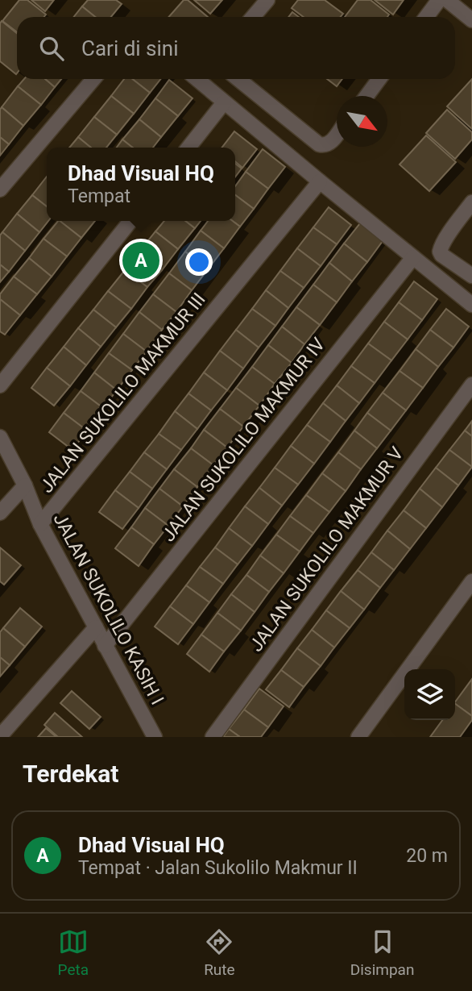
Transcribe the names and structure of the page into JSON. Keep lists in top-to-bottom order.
{
  "streets": {
    "street": [
      "JALAN SUKOLILO MAKMUR III",
      "JALAN SUKOLILO MAKMUR IV",
      "JALAN SUKOLILO MAKMUR V",
      "JALAN SUKOLILO KASIH I"
    ]
  },
  "crossings": [
    ["JALAN SUKOLILO MAKMUR III", "JALAN SUKOLILO KASIH I"],
    ["JALAN SUKOLILO MAKMUR IV", "JALAN SUKOLILO KASIH I"]
  ],
  "north": "bottom right",
  "page": {
    "search": "Cari di sini",
    "popup": ["Dhad Visual HQ", "Tempat"],
    "pins": "A",
    "heading": "Terdekat",
    "list": [
      {
        "mark": "A",
        "name": "Dhad Visual HQ",
        "note": "Tempat · Jalan Sukolilo Makmur II",
        "value": "20 m"
      }
    ],
    "nav": ["Peta", "Rute", "Disimpan"]
  }
}
